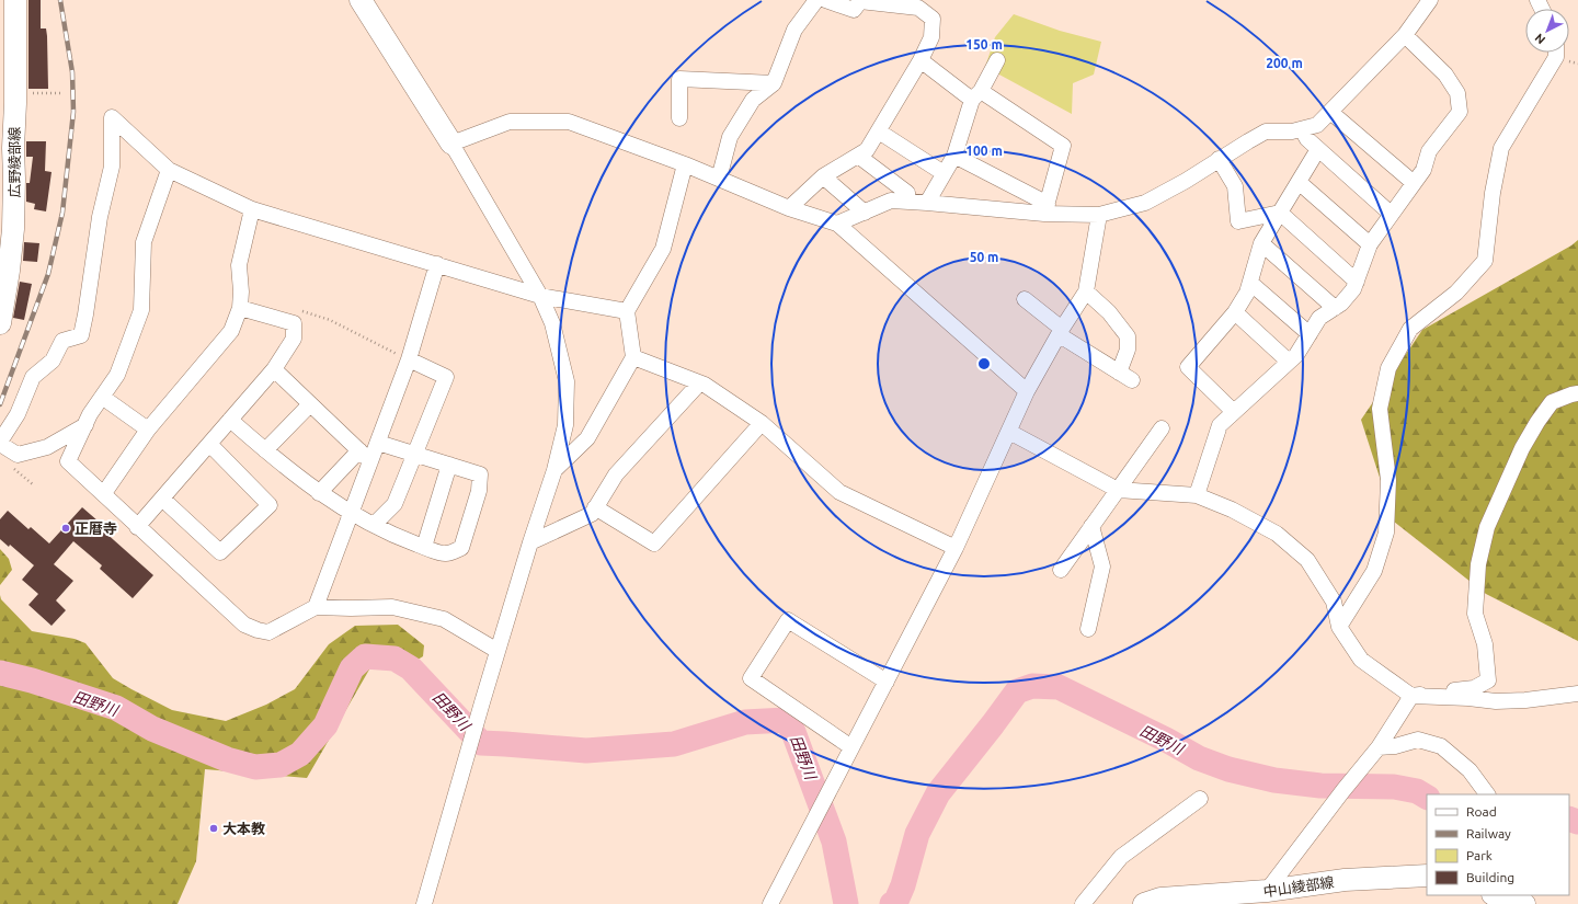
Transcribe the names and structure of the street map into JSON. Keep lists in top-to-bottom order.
{
  "streets": {
    "main road": ["広野綾部線", "中山綾部線"]
  },
  "water": ["田野川"],
  "places": ["正暦寺", "大本教"],
  "legend": [
    "Road",
    "Railway",
    "Park",
    "Building"
  ],
  "north": "bottom left",
  "rings": [
    "150 m",
    "200 m",
    "100 m",
    "50 m"
  ]
}
